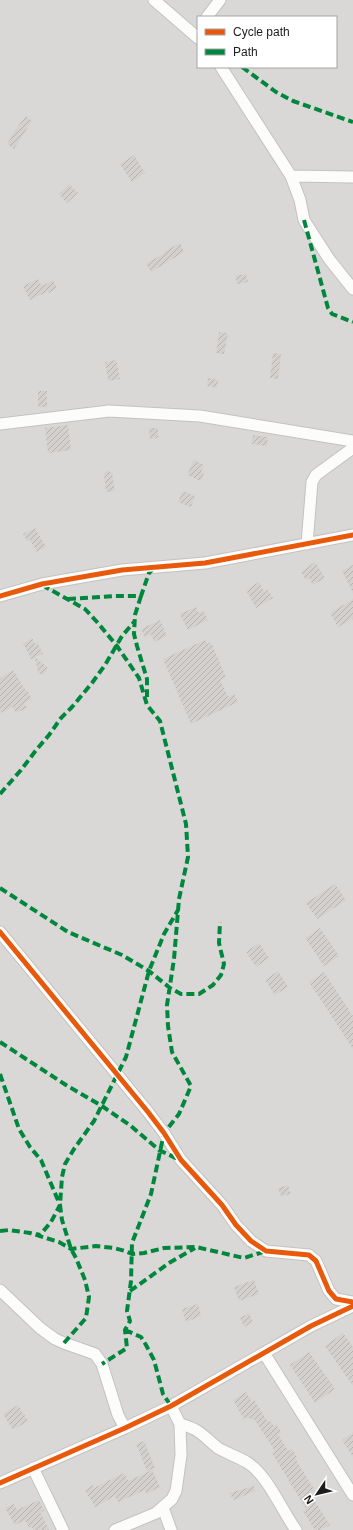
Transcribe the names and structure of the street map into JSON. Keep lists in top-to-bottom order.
{
  "legend": ["Cycle path", "Path"],
  "north": "bottom left"
}
